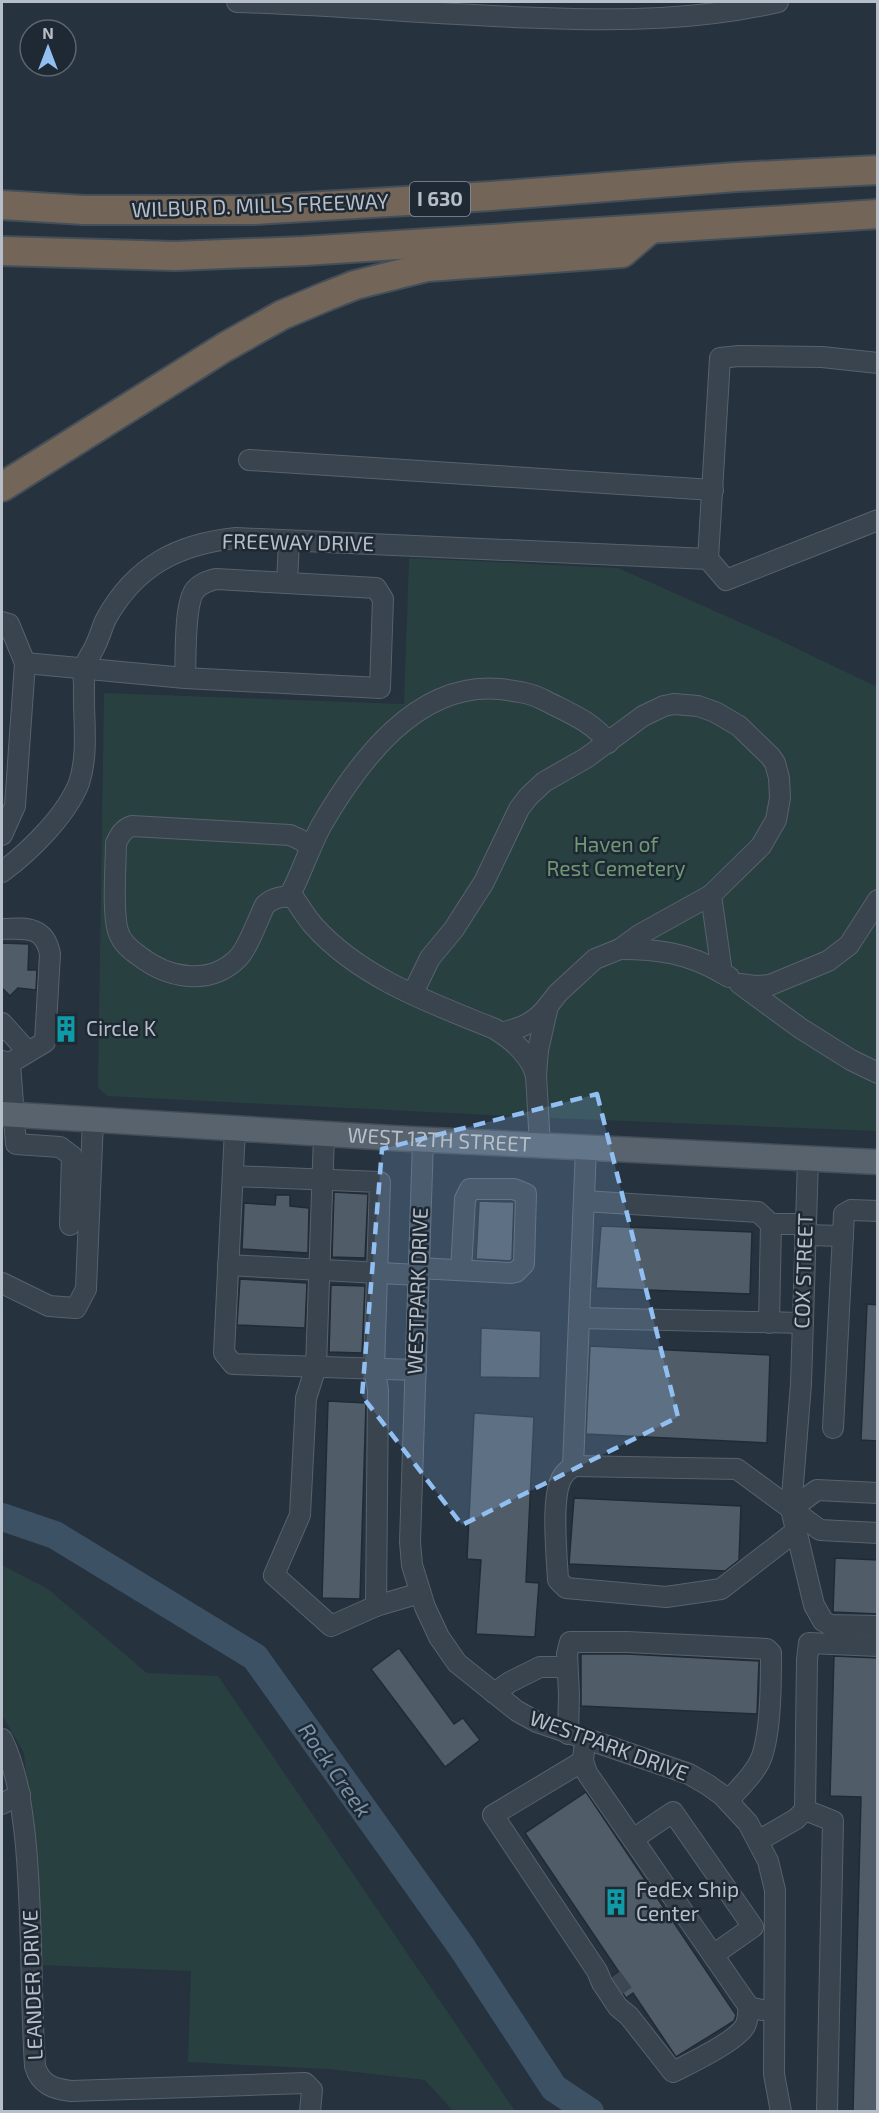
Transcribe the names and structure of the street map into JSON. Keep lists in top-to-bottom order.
{
  "streets": {
    "highway": ["I 630", "WILBUR D. MILLS FREEWAY"],
    "main road": ["WEST 12TH STREET"],
    "street": [
      "FREEWAY DRIVE",
      "COX STREET",
      "WESTPARK DRIVE",
      "LEANDER DRIVE"
    ]
  },
  "crossings": [
    ["WEST 12TH STREET", "COX STREET"],
    ["WEST 12TH STREET", "WESTPARK DRIVE"]
  ],
  "water": ["Rock Creek"],
  "parks": ["Haven of Rest Cemetery"],
  "places": {
    "building": ["Circle K", "FedEx Ship Center"]
  },
  "north": "top"
}
